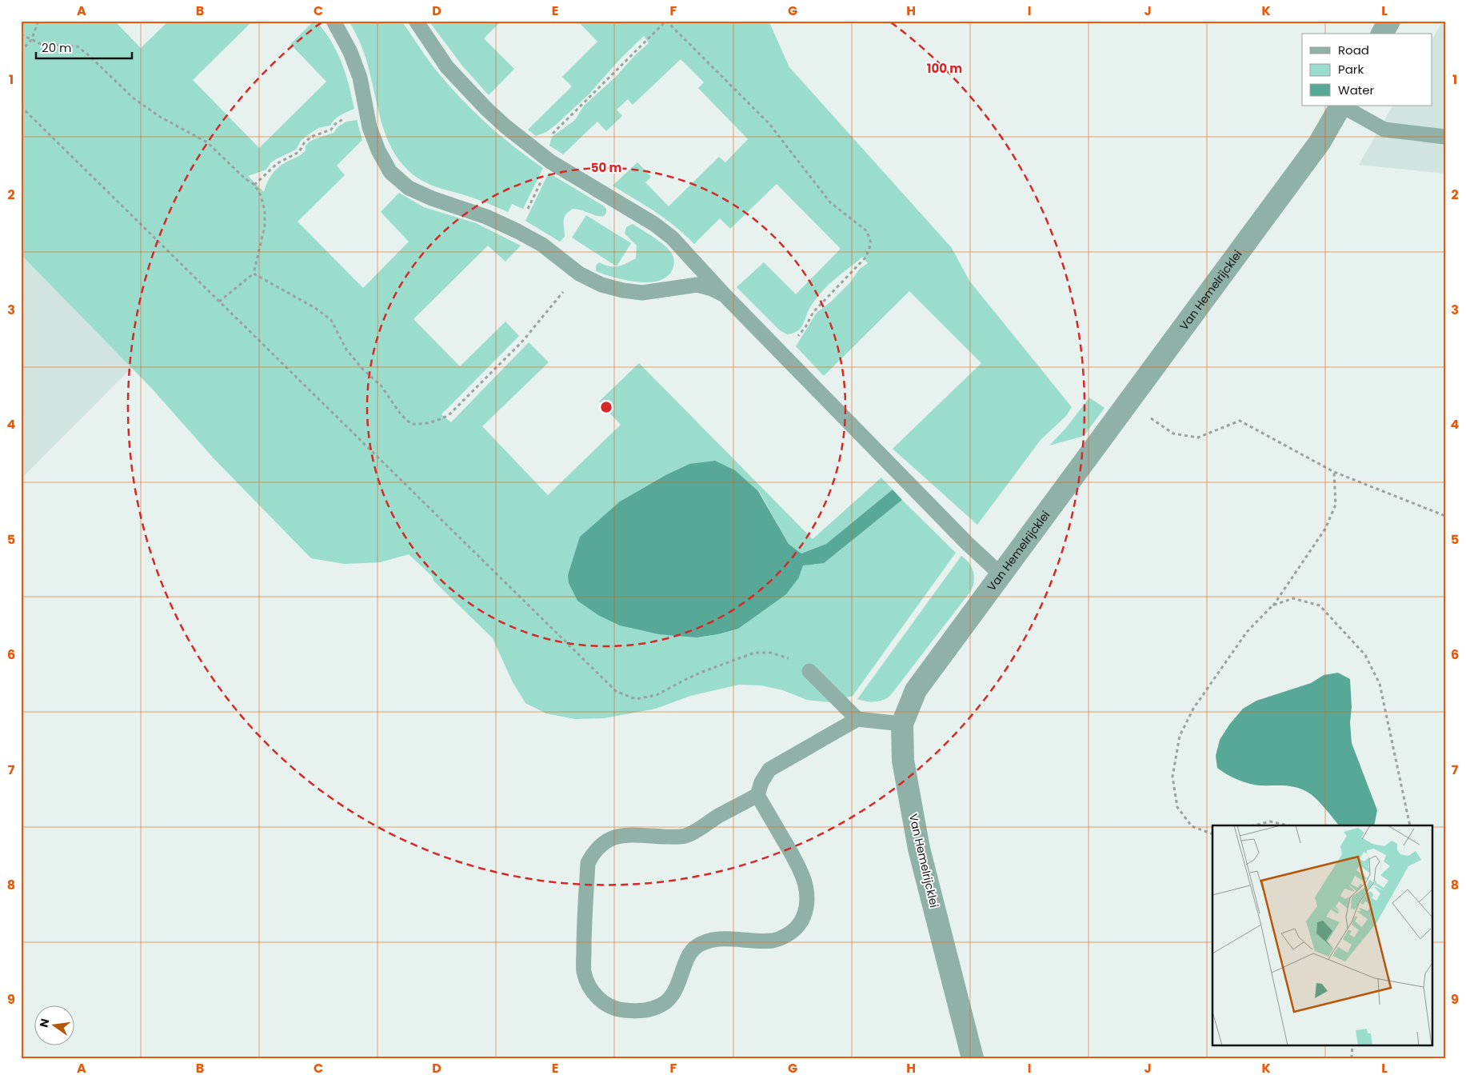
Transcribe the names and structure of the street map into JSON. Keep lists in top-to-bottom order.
{
  "streets": {
    "street": ["Van Hemelrijcklei"]
  },
  "legend": ["Road", "Park", "Water"],
  "scale_bar": "20 m",
  "north": "left",
  "grid": {
    "columns": [
      "A",
      "B",
      "C",
      "D",
      "E",
      "F",
      "G",
      "H",
      "I",
      "J",
      "K",
      "L"
    ],
    "rows": [
      "1",
      "2",
      "3",
      "4",
      "5",
      "6",
      "7",
      "8",
      "9"
    ]
  },
  "rings": ["100 m", "50 m"]
}
